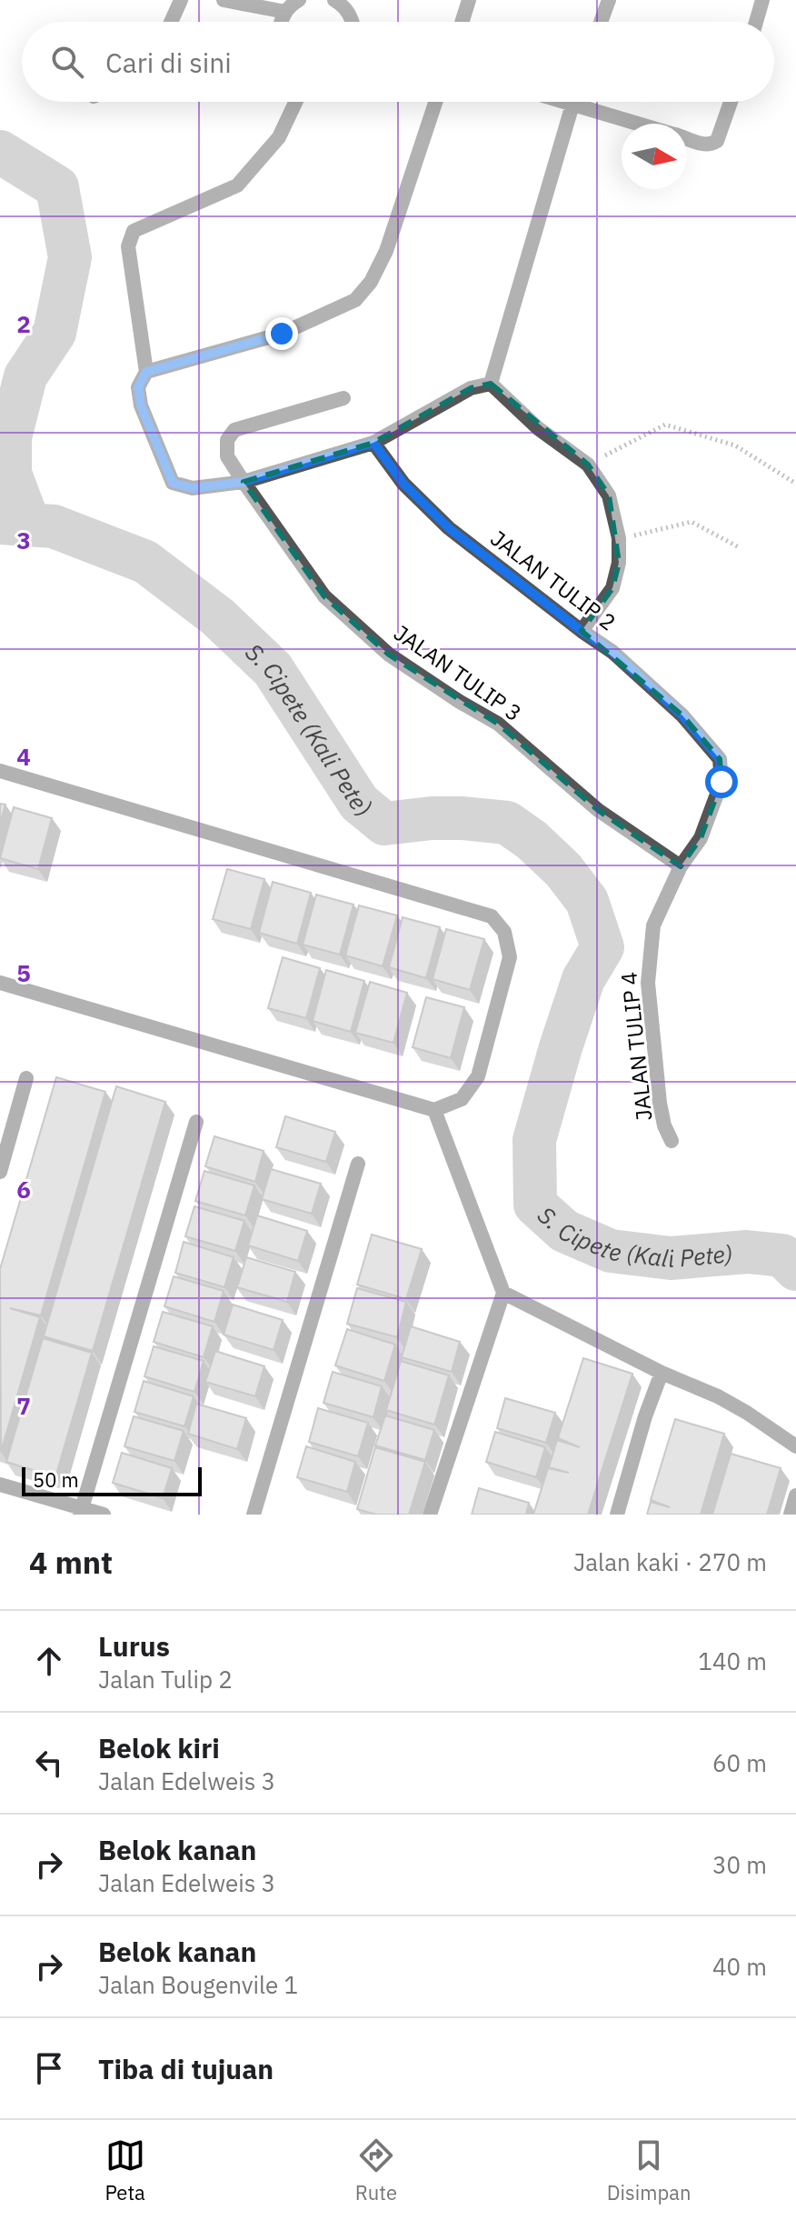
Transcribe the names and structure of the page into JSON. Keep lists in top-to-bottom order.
{
  "streets": {
    "street": ["JALAN TULIP 2", "JALAN TULIP 3", "JALAN TULIP 4"]
  },
  "crossings": [
    ["JALAN TULIP 2", "JALAN TULIP 3"],
    ["JALAN TULIP 2", "JALAN TULIP 4"],
    ["JALAN TULIP 3", "JALAN TULIP 4"]
  ],
  "water": ["S. Cipete (Kali Pete)"],
  "scale_bar": "50 m",
  "north": "right",
  "page": {
    "search": "Cari di sini",
    "scale": "50 m",
    "heading": ["4 mnt", "Jalan kaki · 270 m"],
    "list": [
      ["Lurus", "Jalan Tulip 2", "140 m"],
      ["Belok kiri", "Jalan Edelweis 3", "60 m"],
      ["Belok kanan", "Jalan Edelweis 3", "30 m"],
      ["Belok kanan", "Jalan Bougenvile 1", "40 m"],
      "Tiba di tujuan"
    ],
    "nav": ["Peta", "Rute", "Disimpan"]
  },
  "grid": {
    "rows": [
      "2",
      "3",
      "4",
      "5",
      "6",
      "7"
    ]
  }
}
